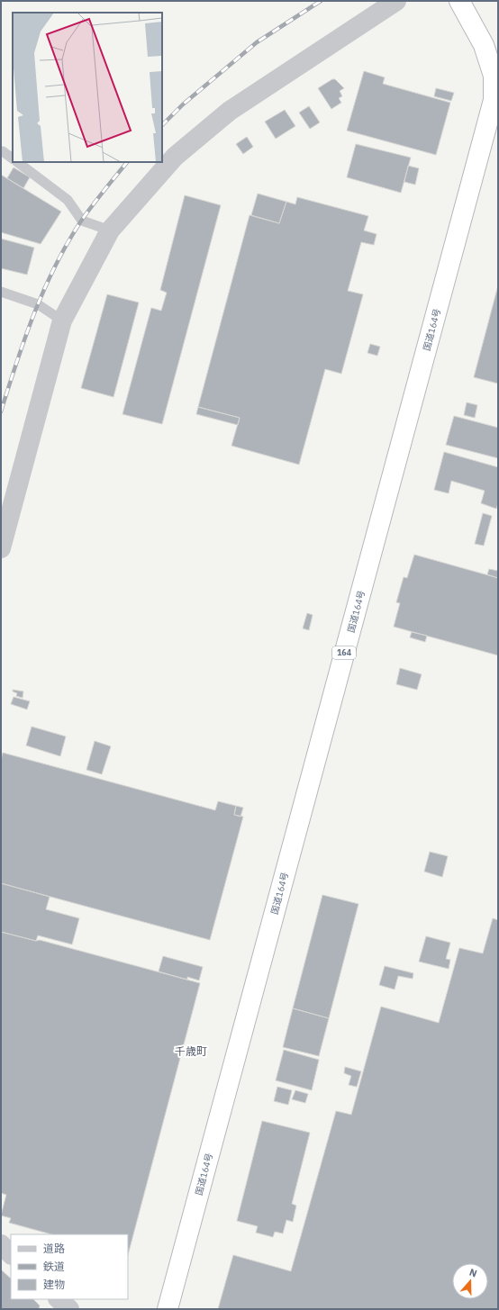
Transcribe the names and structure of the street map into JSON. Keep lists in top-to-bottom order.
{
  "streets": {
    "highway": ["国道164号", "164"]
  },
  "districts": ["千歳町"],
  "legend": ["道路", "鉄道", "建物"],
  "north": "top"
}
